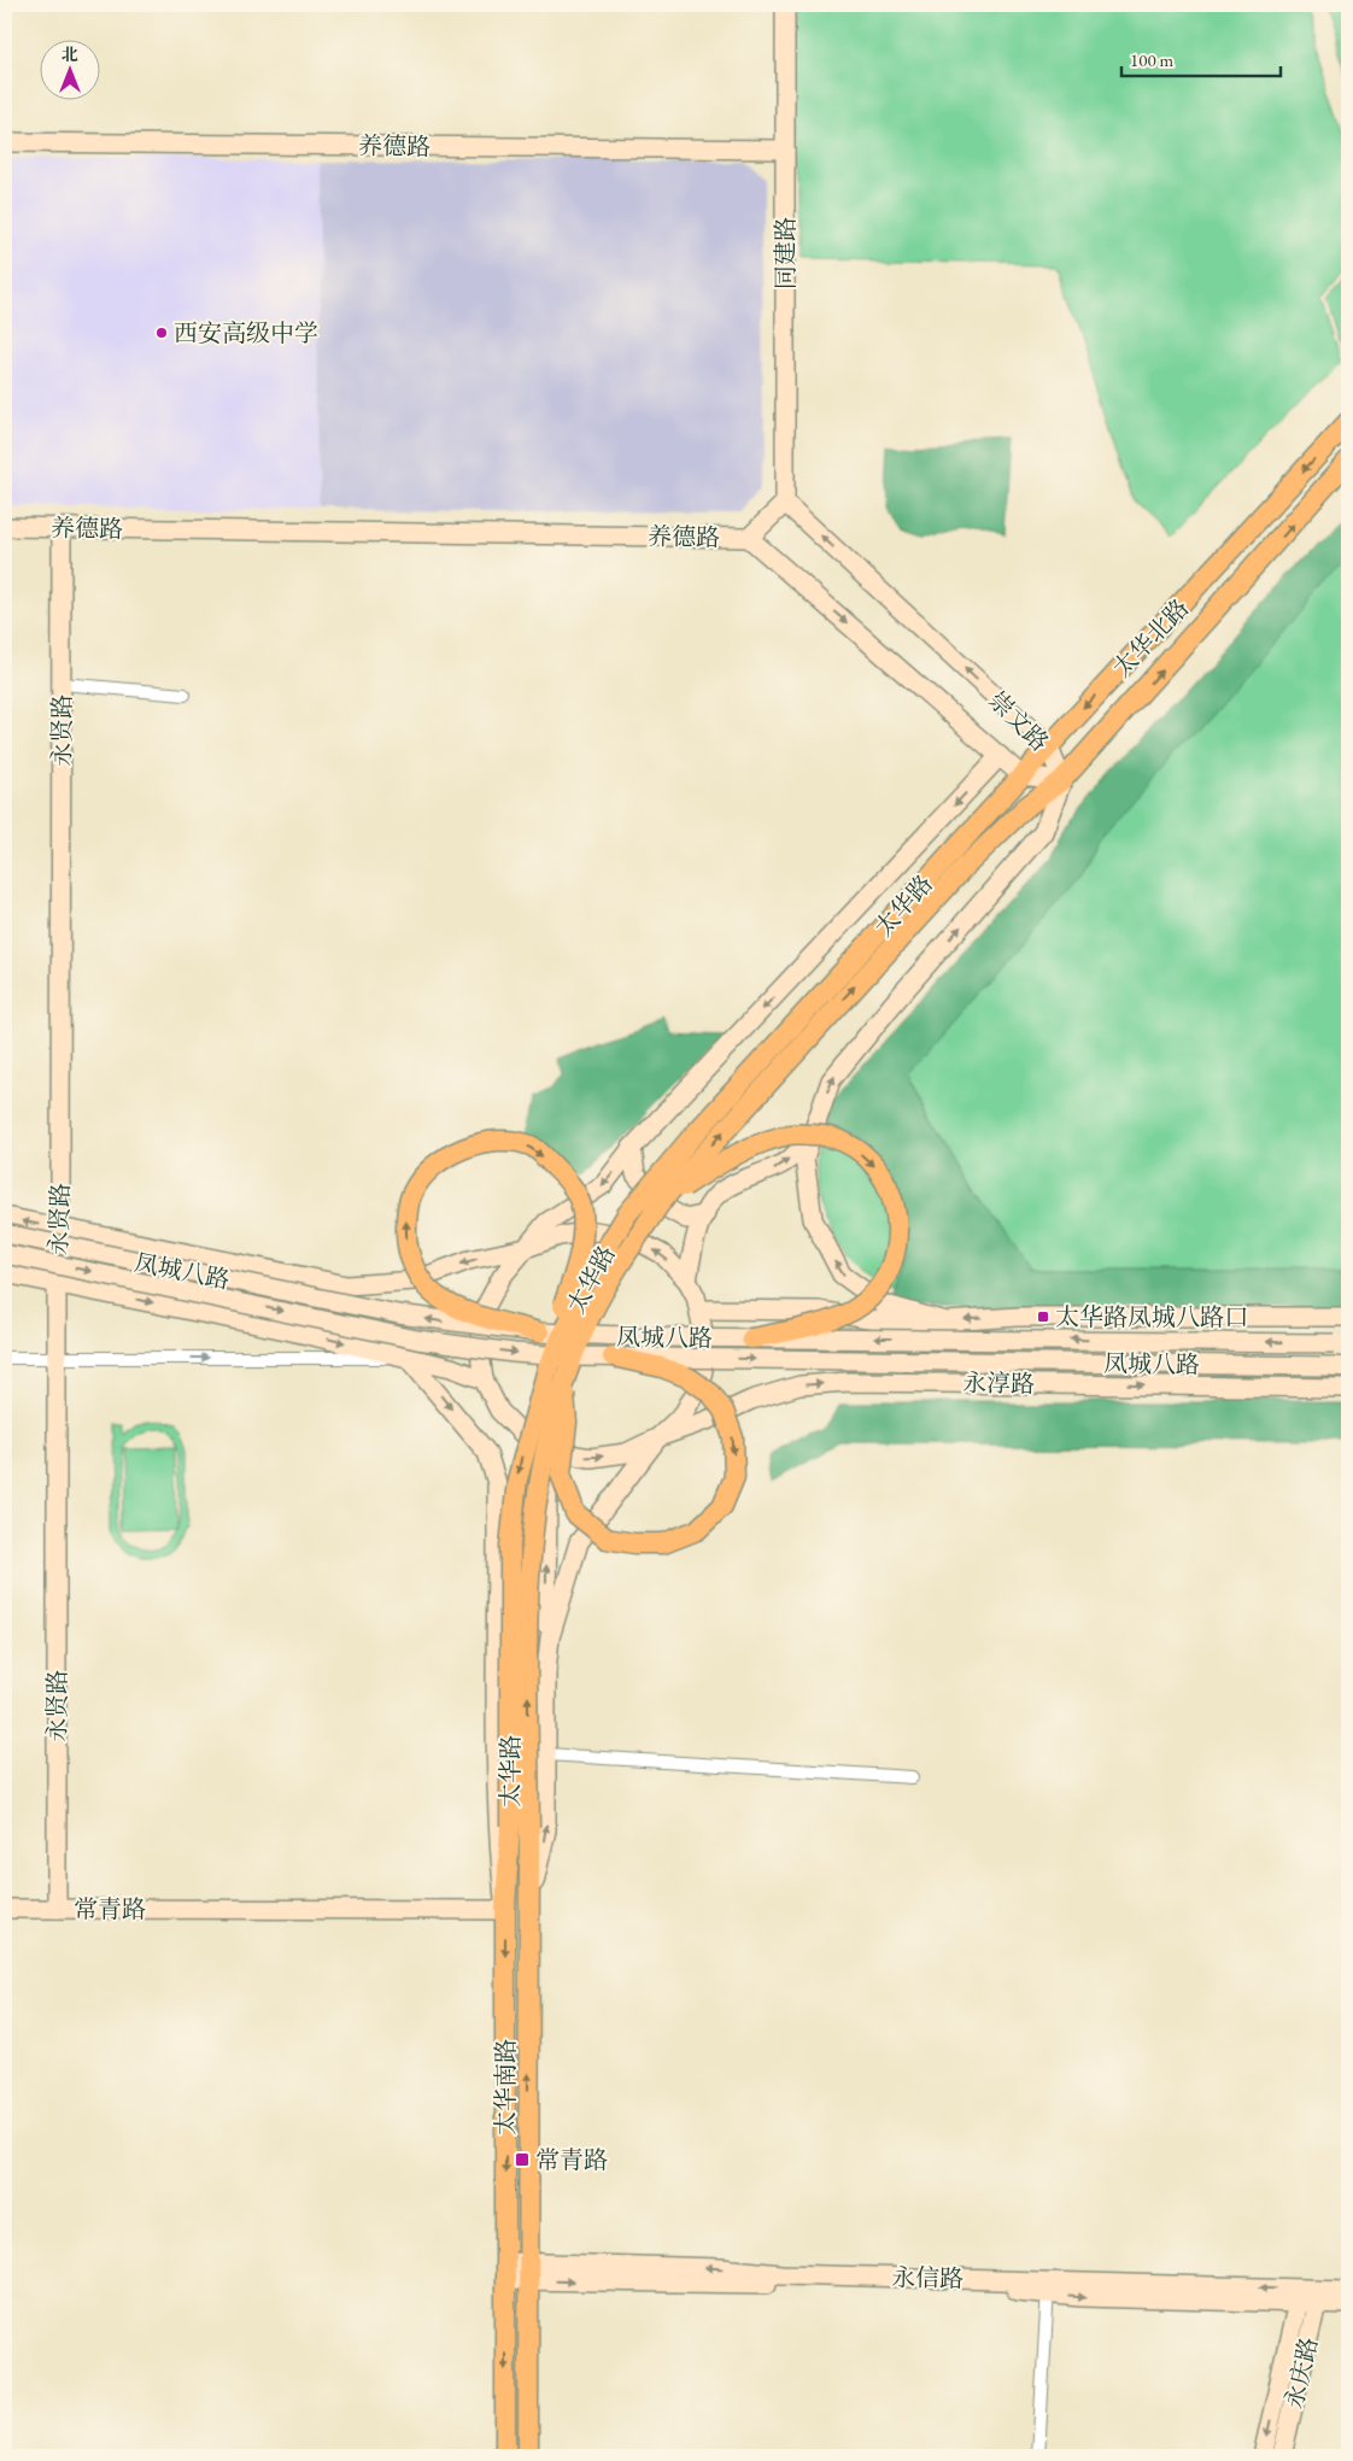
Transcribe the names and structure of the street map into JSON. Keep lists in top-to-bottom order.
{
  "streets": {
    "main road": ["太华北路", "太华路", "太华南路"],
    "street": [
      "养德路",
      "同建路",
      "崇文路",
      "永贤路",
      "凤城八路",
      "永淳路",
      "常青路",
      "永信路",
      "永庆路"
    ]
  },
  "crossings": [
    ["养德路", "同建路"],
    ["养德路", "崇文路"],
    ["养德路", "永贤路"],
    ["同建路", "崇文路"],
    ["太华北路", "崇文路"],
    ["太华北路", "太华路"],
    ["永贤路", "凤城八路"],
    ["永贤路", "常青路"],
    ["太华路", "太华南路"],
    ["常青路", "太华南路"],
    ["太华南路", "永信路"],
    ["永信路", "永庆路"]
  ],
  "places": {
    "other": ["西安高级中学"],
    "transit": ["太华路凤城八路口", "常青路"]
  },
  "scale_bar": "100 m",
  "north": "top"
}
